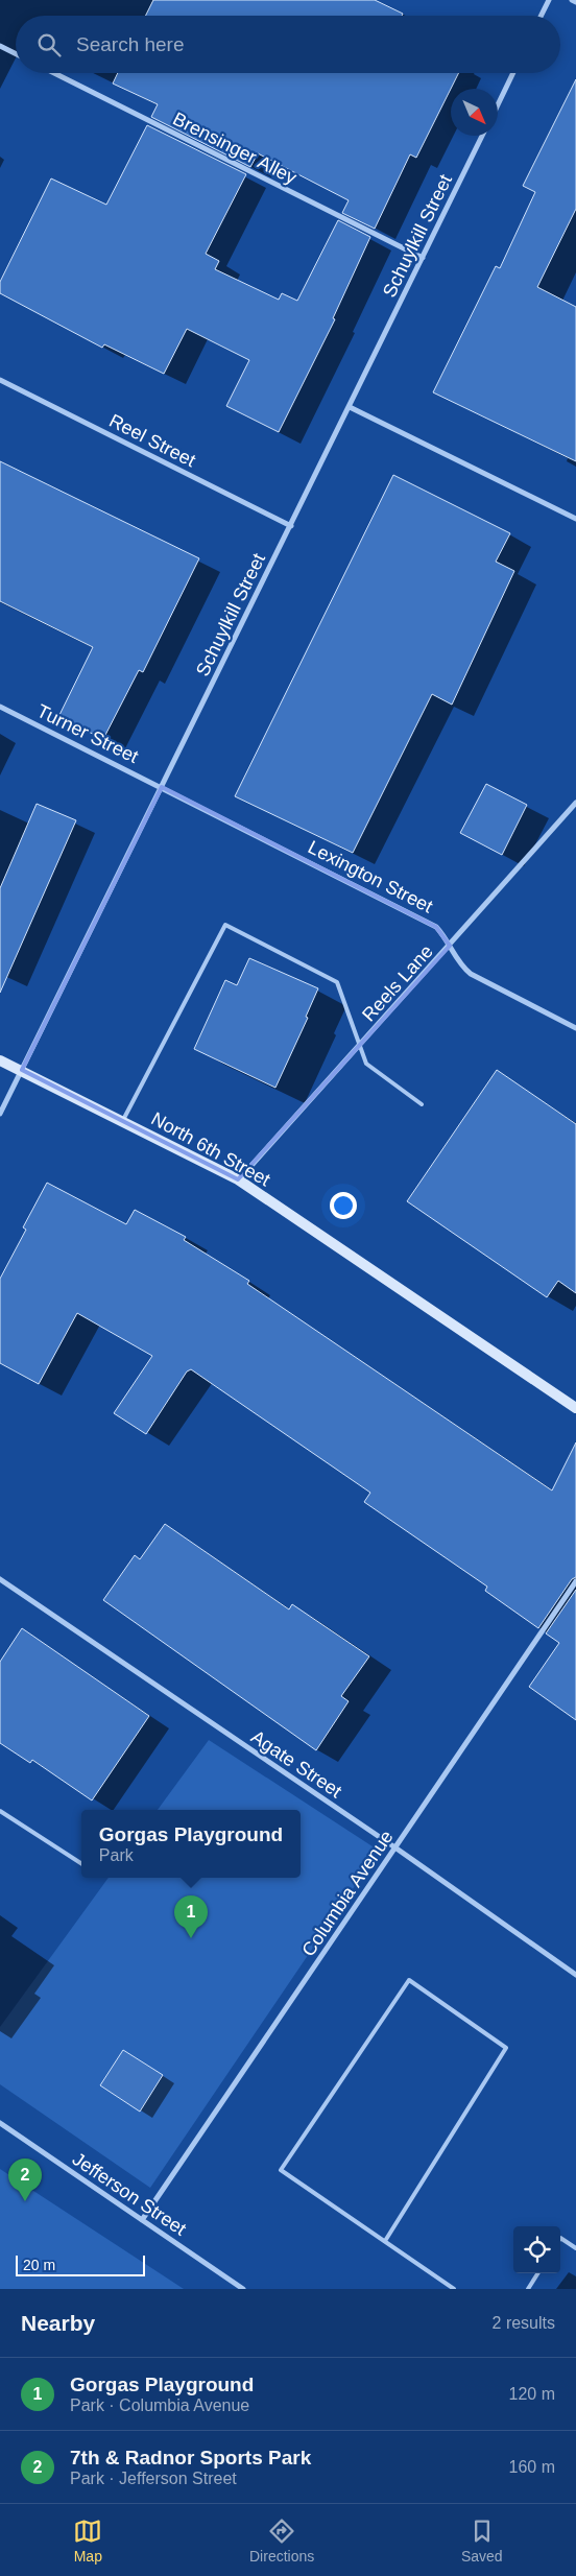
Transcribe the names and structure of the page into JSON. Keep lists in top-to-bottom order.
{
  "streets": {
    "main road": ["North 6th Street"],
    "street": [
      "Brensinger Alley",
      "Schuylkill Street",
      "Reel Street",
      "Turner Street",
      "Lexington Street",
      "Reels Lane",
      "Agate Street",
      "Columbia Avenue",
      "Jefferson Street"
    ]
  },
  "crossings": [
    ["Brensinger Alley", "Schuylkill Street"],
    ["Schuylkill Street", "Reel Street"],
    ["Schuylkill Street", "Turner Street"],
    ["Schuylkill Street", "Lexington Street"],
    ["Schuylkill Street", "North 6th Street"],
    ["Turner Street", "Lexington Street"],
    ["Lexington Street", "Reels Lane"],
    ["Reels Lane", "North 6th Street"],
    ["Agate Street", "Columbia Avenue"],
    ["Columbia Avenue", "Jefferson Street"]
  ],
  "scale_bar": "20 m",
  "north": "bottom right",
  "page": {
    "search": "Search here",
    "popup": ["Gorgas Playground", "Park"],
    "pins": ["1", "2"],
    "scale": "20 m",
    "heading": ["Nearby", "2 results"],
    "list": [
      {
        "mark": "1",
        "name": "Gorgas Playground",
        "note": "Park · Columbia Avenue",
        "value": "120 m"
      },
      {
        "mark": "2",
        "name": "7th & Radnor Sports Park",
        "note": "Park · Jefferson Street",
        "value": "160 m"
      }
    ],
    "nav": ["Map", "Directions", "Saved"]
  }
}
